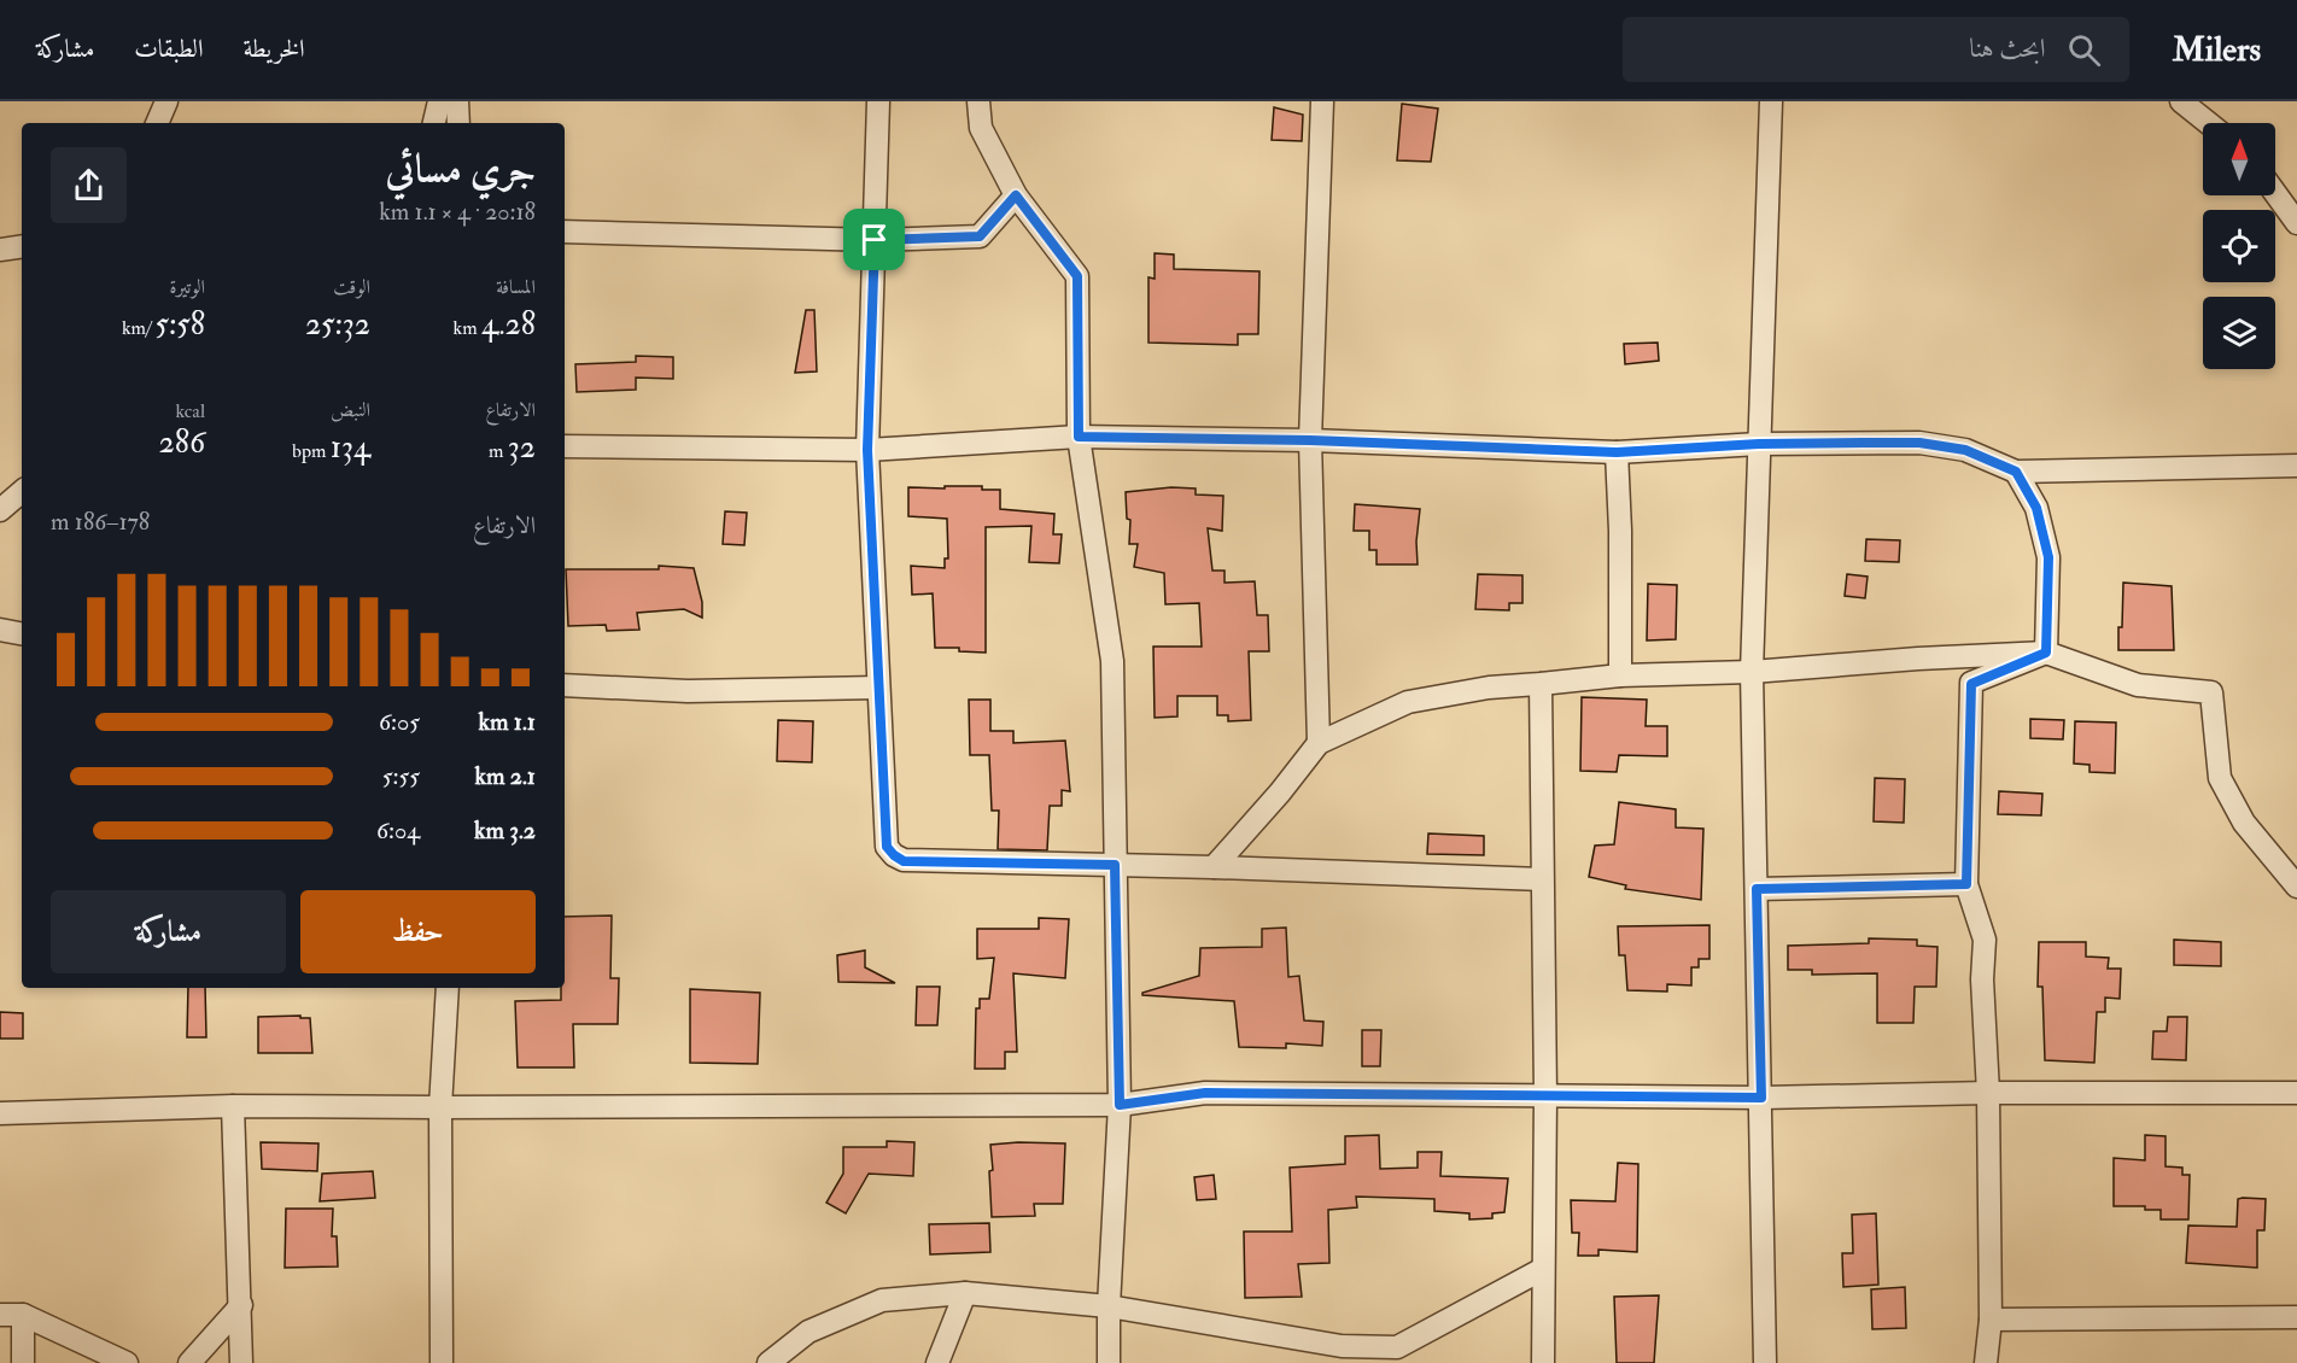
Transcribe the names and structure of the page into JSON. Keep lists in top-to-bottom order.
{
  "north": "top",
  "page": {
    "header": "Milers",
    "search": "ابحث هنا",
    "nav": ["الخريطة", "الطبقات", "مشاركة"],
    "heading": ["جري مسائي", "20:18 · 4 × 1.1 km"],
    "stats": [
      ["المسافة", "4.28 km"],
      ["الوقت", "25:32"],
      ["الوتيرة", "5:58 /km"],
      ["الارتفاع", "32 m"],
      ["النبض", "134 bpm"],
      ["kcal", "286"]
    ],
    "chart": ["الارتفاع", "178–186 m"],
    "list": [
      {
        "name": "1.1 km",
        "note": "6:05"
      },
      {
        "name": "2.1 km",
        "note": "5:55"
      },
      {
        "name": "3.2 km",
        "note": "6:04"
      }
    ],
    "buttons": ["حفظ", "مشاركة"]
  }
}
